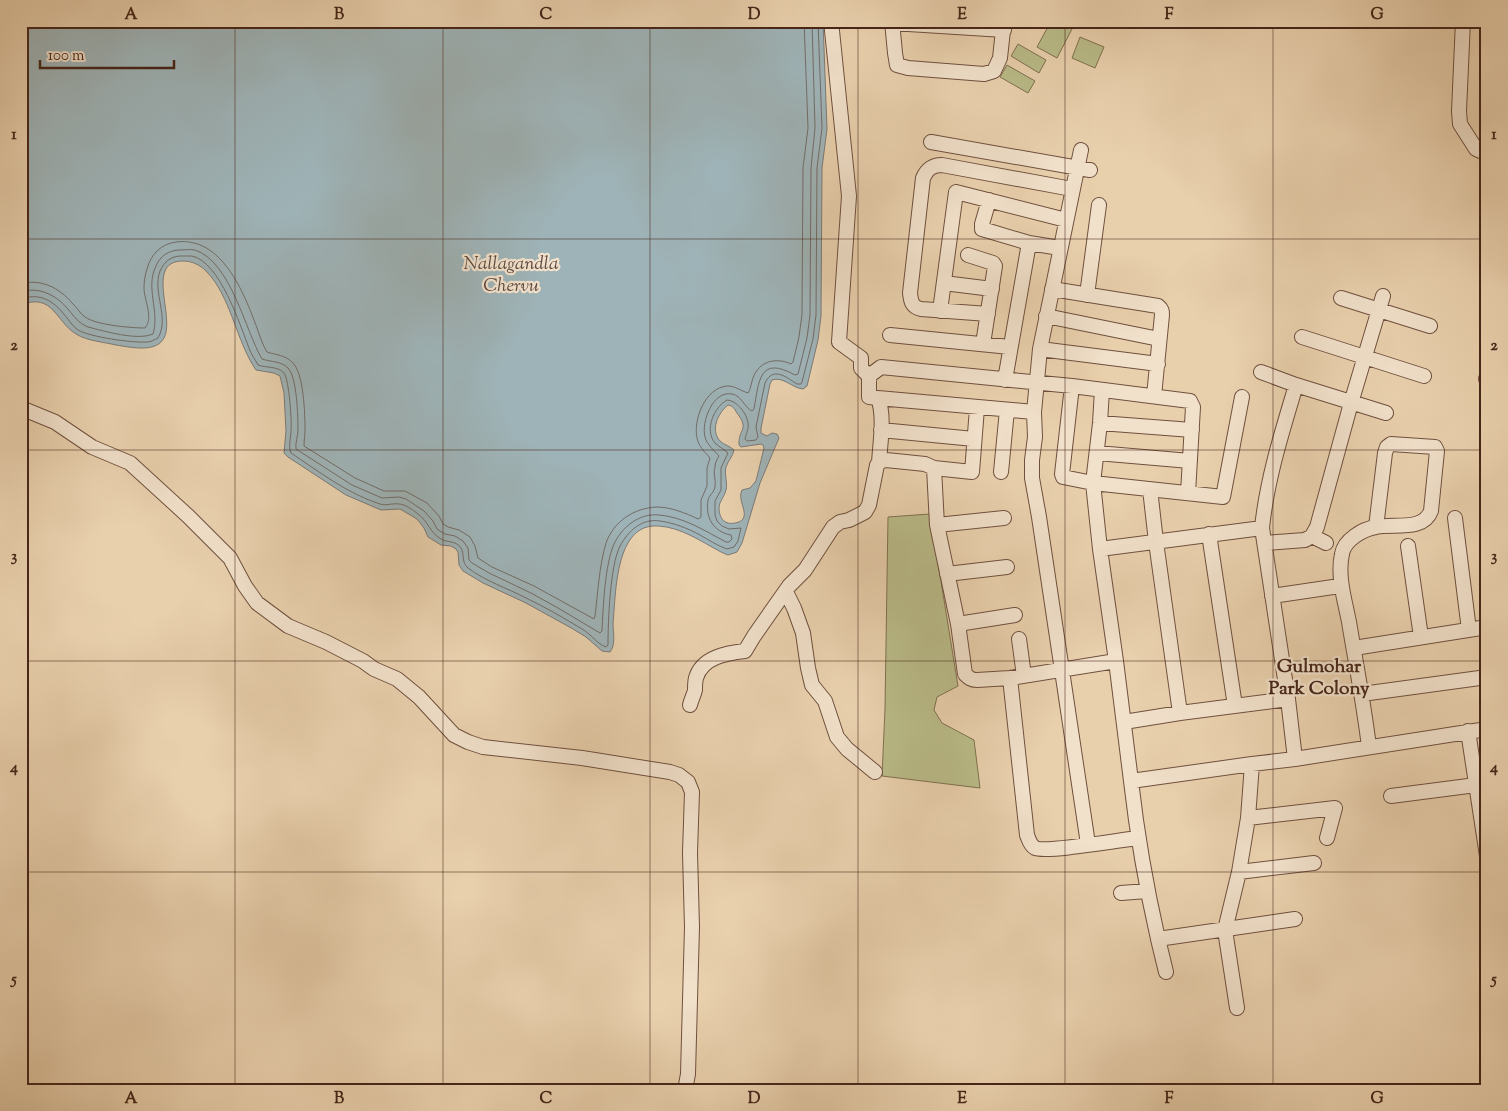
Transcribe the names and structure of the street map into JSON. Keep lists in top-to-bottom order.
{
  "districts": ["Gulmohar Park Colony"],
  "water": ["Nallagandla Chervu"],
  "scale_bar": "100 m",
  "grid": {
    "columns": [
      "A",
      "B",
      "C",
      "D",
      "E",
      "F",
      "G"
    ],
    "rows": [
      "1",
      "2",
      "3",
      "4",
      "5"
    ]
  }
}
